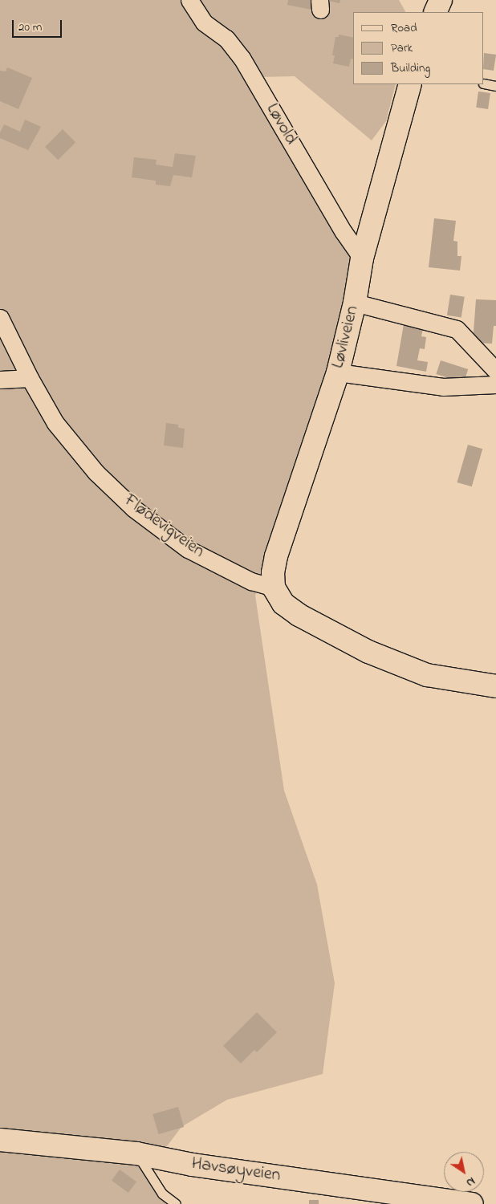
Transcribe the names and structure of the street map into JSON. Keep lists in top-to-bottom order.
{
  "streets": {
    "main road": ["Løvliveien", "Havsøyveien"],
    "street": ["Løvold", "Flødevigveien"]
  },
  "crossings": [
    ["Løvold", "Løvliveien"],
    ["Løvliveien", "Flødevigveien"]
  ],
  "legend": ["Road", "Park", "Building"],
  "scale_bar": "20 m",
  "north": "bottom right"
}
